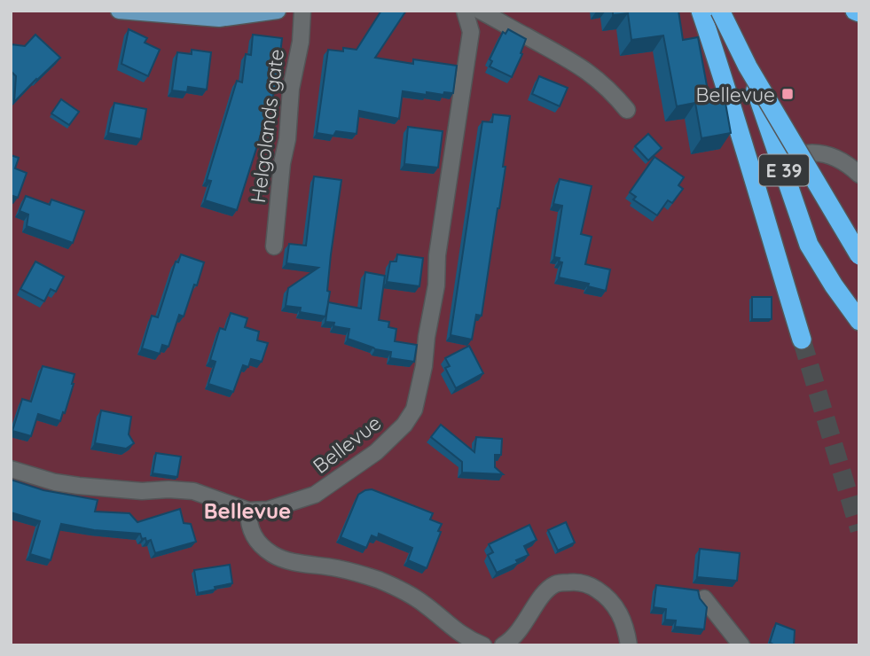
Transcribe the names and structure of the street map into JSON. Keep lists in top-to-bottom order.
{
  "streets": {
    "highway": ["E 39"],
    "street": ["Helgolands gate", "Bellevue"]
  },
  "districts": ["Bellevue"],
  "places": {
    "transit": ["Bellevue"]
  }
}
